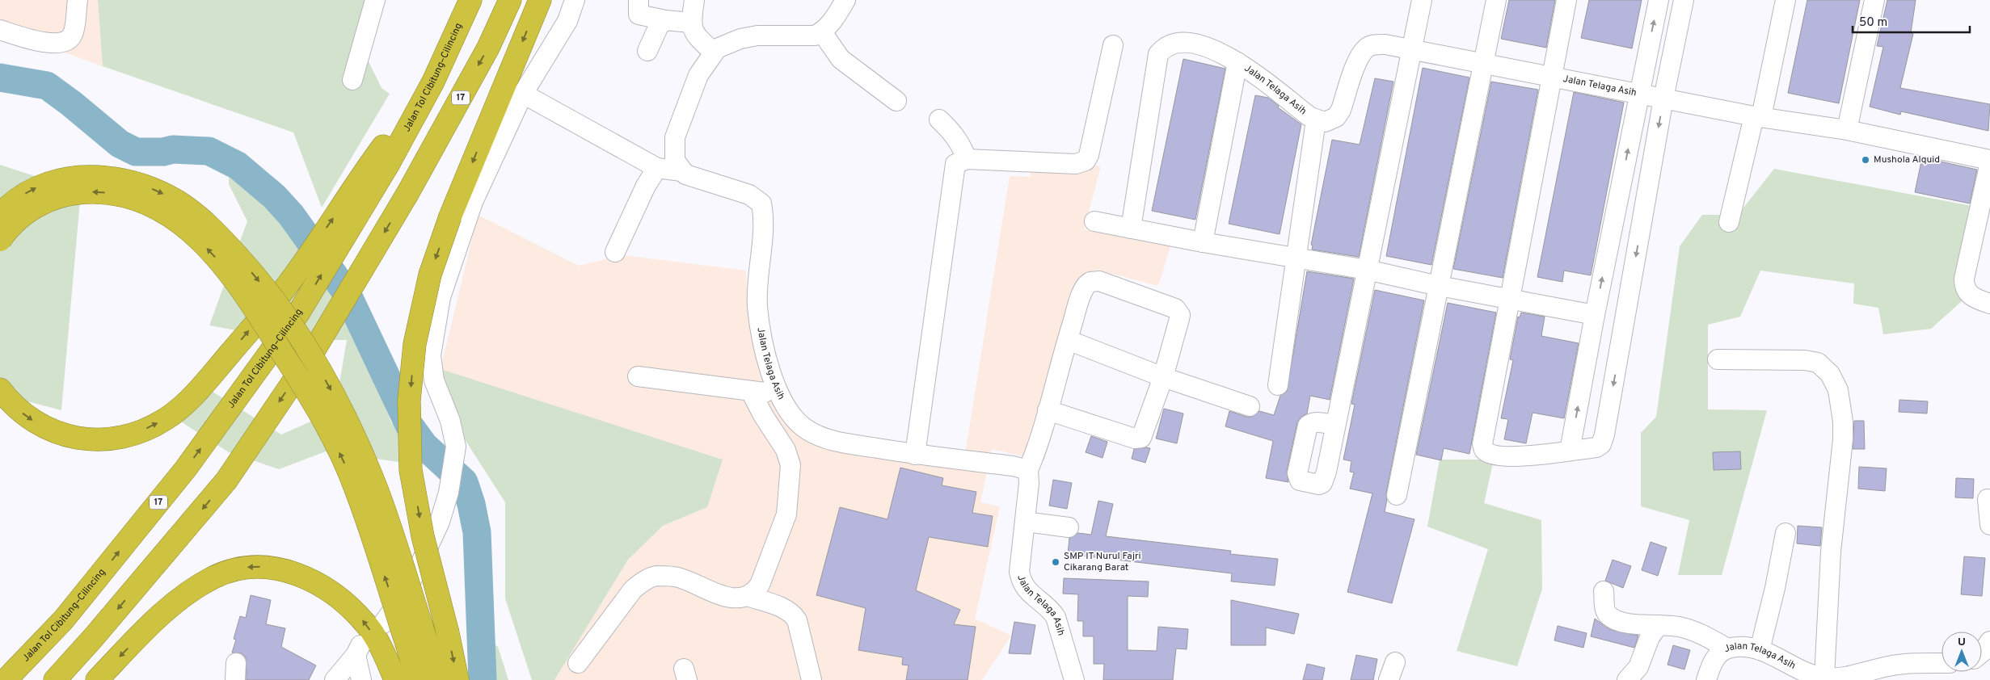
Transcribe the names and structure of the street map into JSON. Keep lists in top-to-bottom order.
{
  "streets": {
    "highway": ["Jalan Tol Cibitung–Cilincing", "17"],
    "street": ["Jalan Telaga Asih"]
  },
  "places": ["Mushola Alquid", "SMP IT Nurul Fajri Cikarang Barat"],
  "scale_bar": "50 m",
  "north": "top"
}
